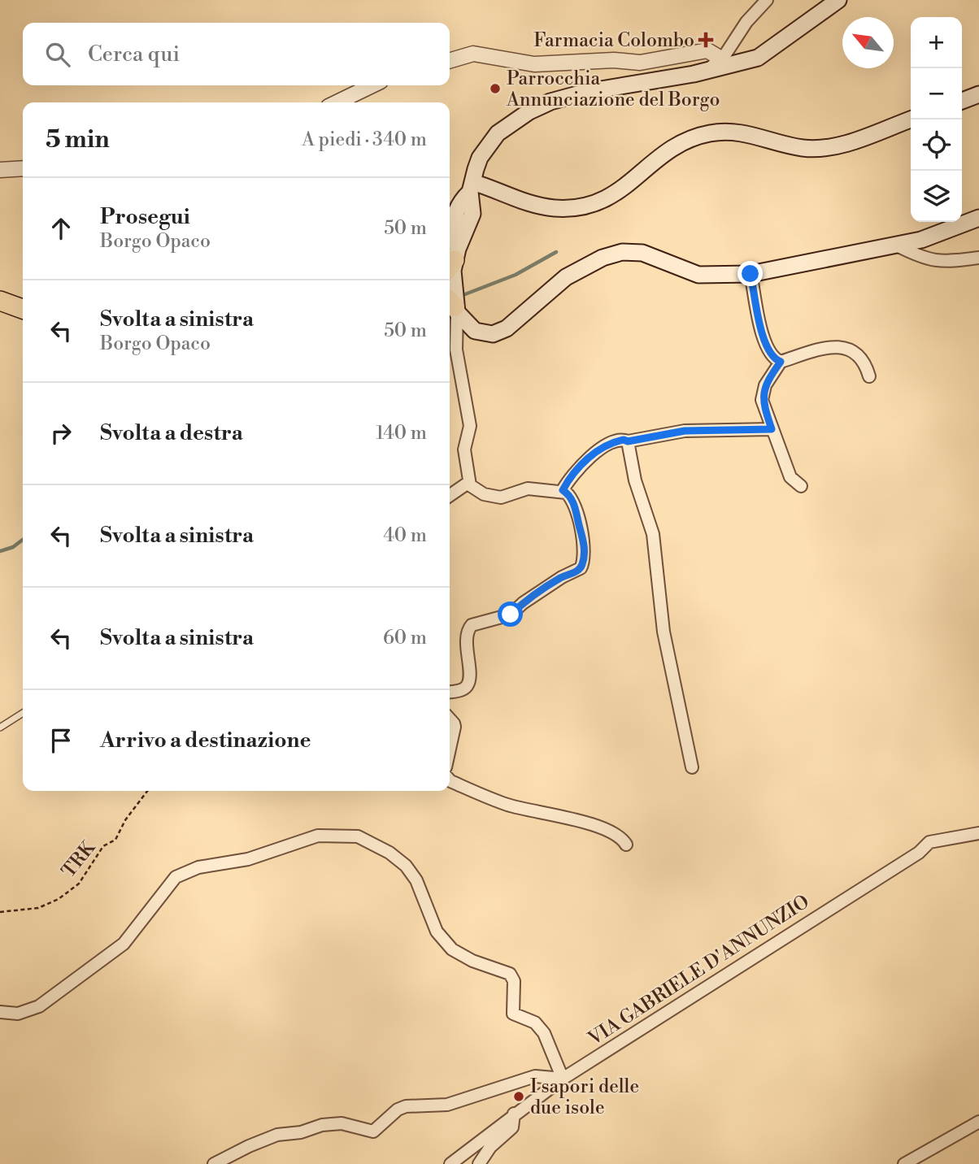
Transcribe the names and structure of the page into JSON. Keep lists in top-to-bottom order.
{
  "streets": {
    "street": ["VIA GABRIELE D'ANNUNZIO"],
    "path": ["TRK"]
  },
  "places": {
    "health": ["Farmacia Colombo"],
    "other": ["Parrocchia Annunciazione del Borgo", "I sapori delle due isole"]
  },
  "north": "top left",
  "page": {
    "map_buttons": ["+", "−"],
    "search": "Cerca qui",
    "heading": ["5 min", "A piedi · 340 m"],
    "list": [
      ["Prosegui", "Borgo Opaco", "50 m"],
      ["Svolta a sinistra", "Borgo Opaco", "50 m"],
      ["Svolta a destra", "140 m"],
      ["Svolta a sinistra", "40 m"],
      ["Svolta a sinistra", "60 m"],
      "Arrivo a destinazione"
    ]
  }
}
